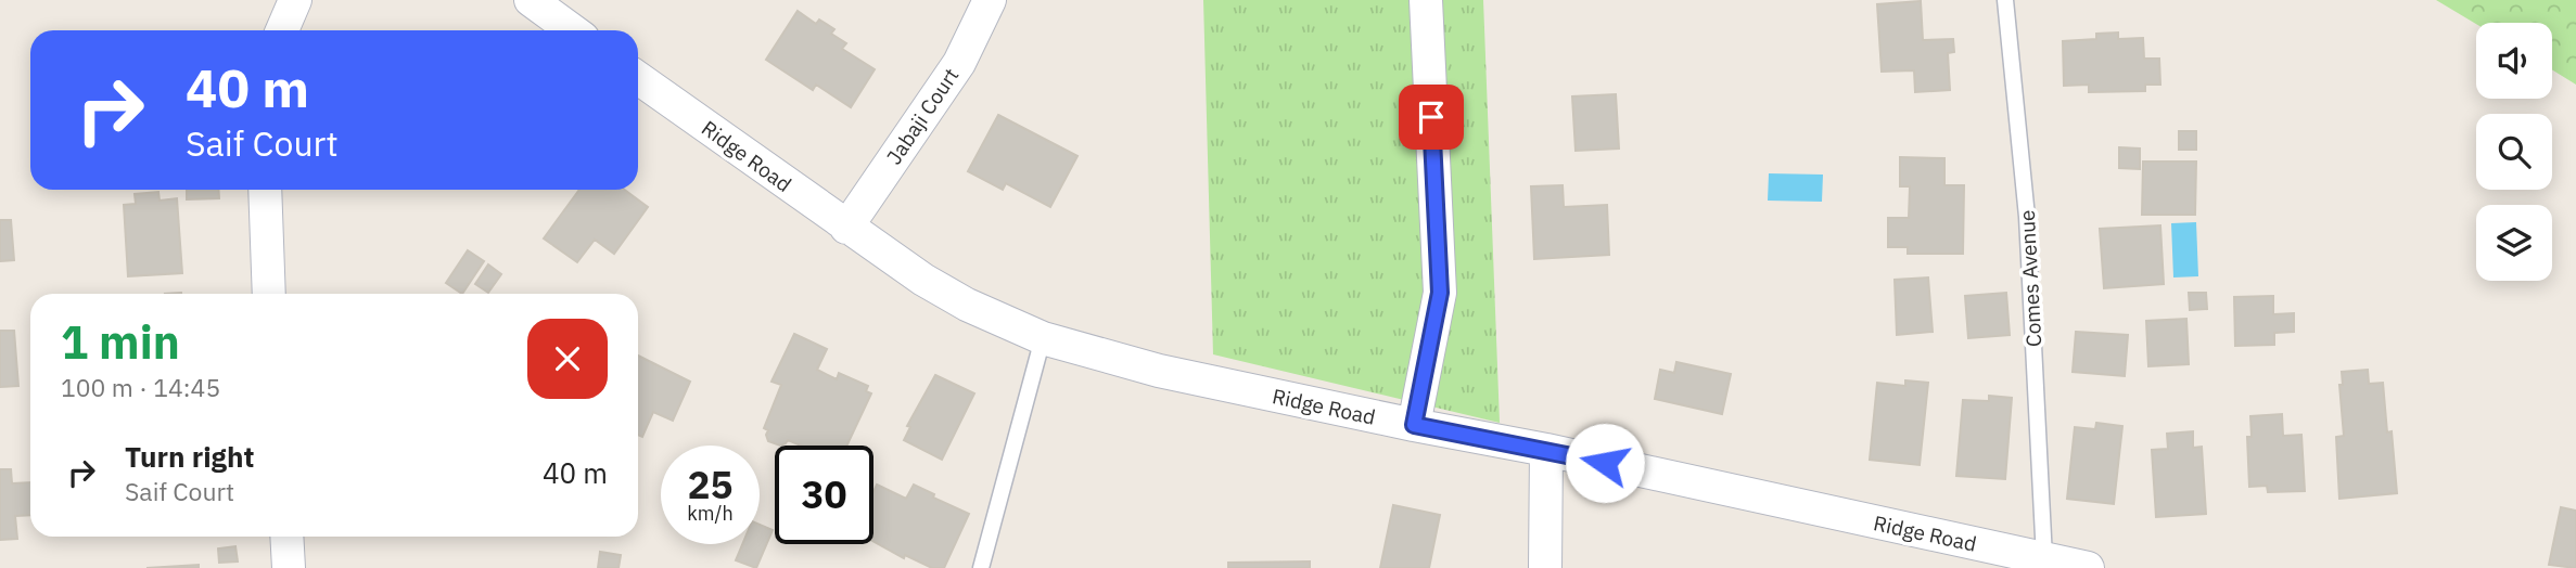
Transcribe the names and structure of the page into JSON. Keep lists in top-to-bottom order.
{
  "streets": {
    "street": ["Jabaji Court", "Ridge Road"],
    "lane": ["Comes Avenue"]
  },
  "crossings": [
    ["Jabaji Court", "Ridge Road"],
    ["Ridge Road", "Comes Avenue"]
  ],
  "page": {
    "turn": ["40 m", "Saif Court"],
    "heading": ["1 min", "100 m · 14:45"],
    "list": [
      {
        "name": "Turn right",
        "note": "Saif Court",
        "value": "40 m"
      }
    ],
    "speed": "25 km/h",
    "limit": "30"
  }
}
